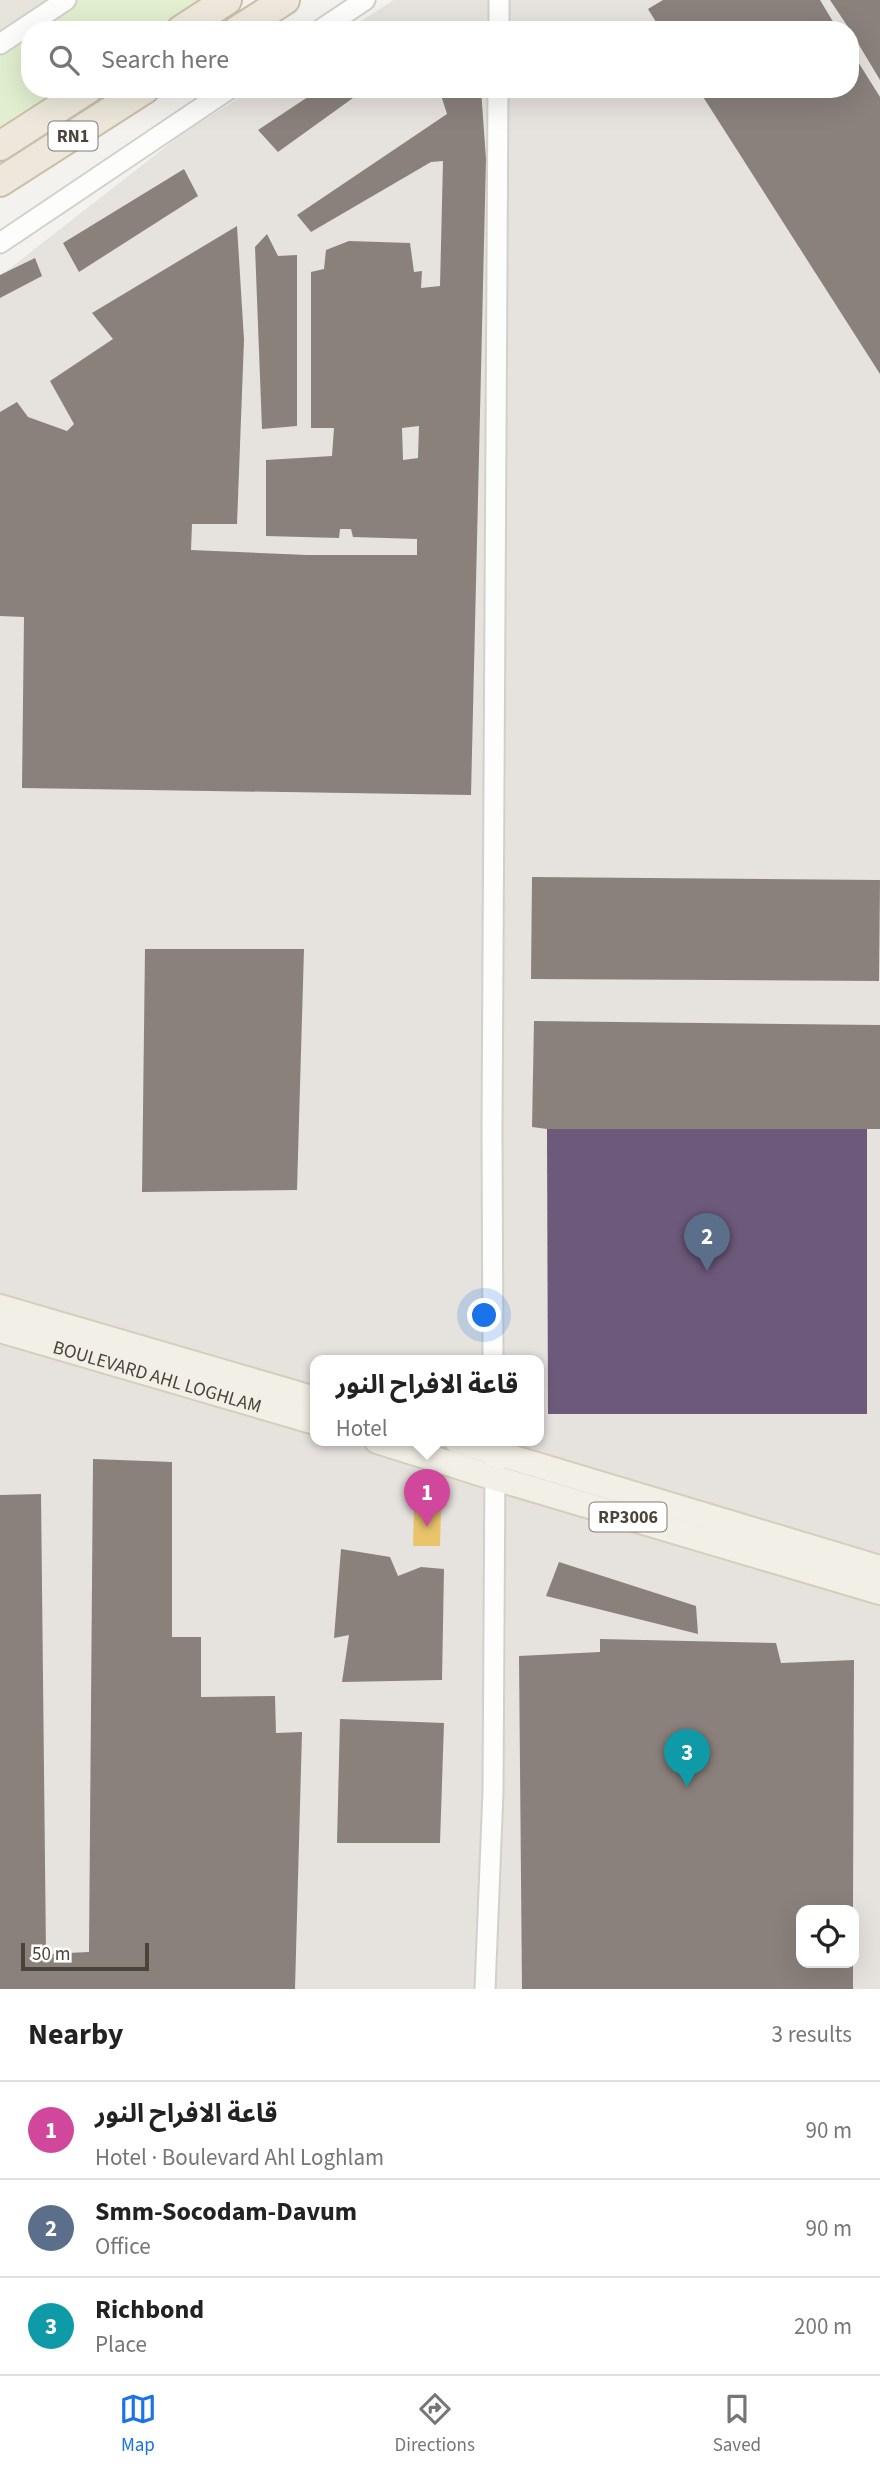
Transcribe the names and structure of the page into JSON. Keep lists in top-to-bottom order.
{
  "streets": {
    "highway": ["RN1"],
    "main road": ["BOULEVARD AHL LOGHLAM", "RP3006"]
  },
  "scale_bar": "50 m",
  "page": {
    "search": "Search here",
    "pins": ["2", "1", "3"],
    "popup": ["قاعة الافراح النور", "Hotel"],
    "scale": "50 m",
    "heading": ["Nearby", "3 results"],
    "list": [
      {
        "mark": "1",
        "name": "قاعة الافراح النور",
        "note": "Hotel · Boulevard Ahl Loghlam",
        "value": "90 m"
      },
      {
        "mark": "2",
        "name": "Smm-Socodam-Davum",
        "note": "Office",
        "value": "90 m"
      },
      {
        "mark": "3",
        "name": "Richbond",
        "note": "Place",
        "value": "200 m"
      }
    ],
    "nav": ["Map", "Directions", "Saved"]
  }
}
